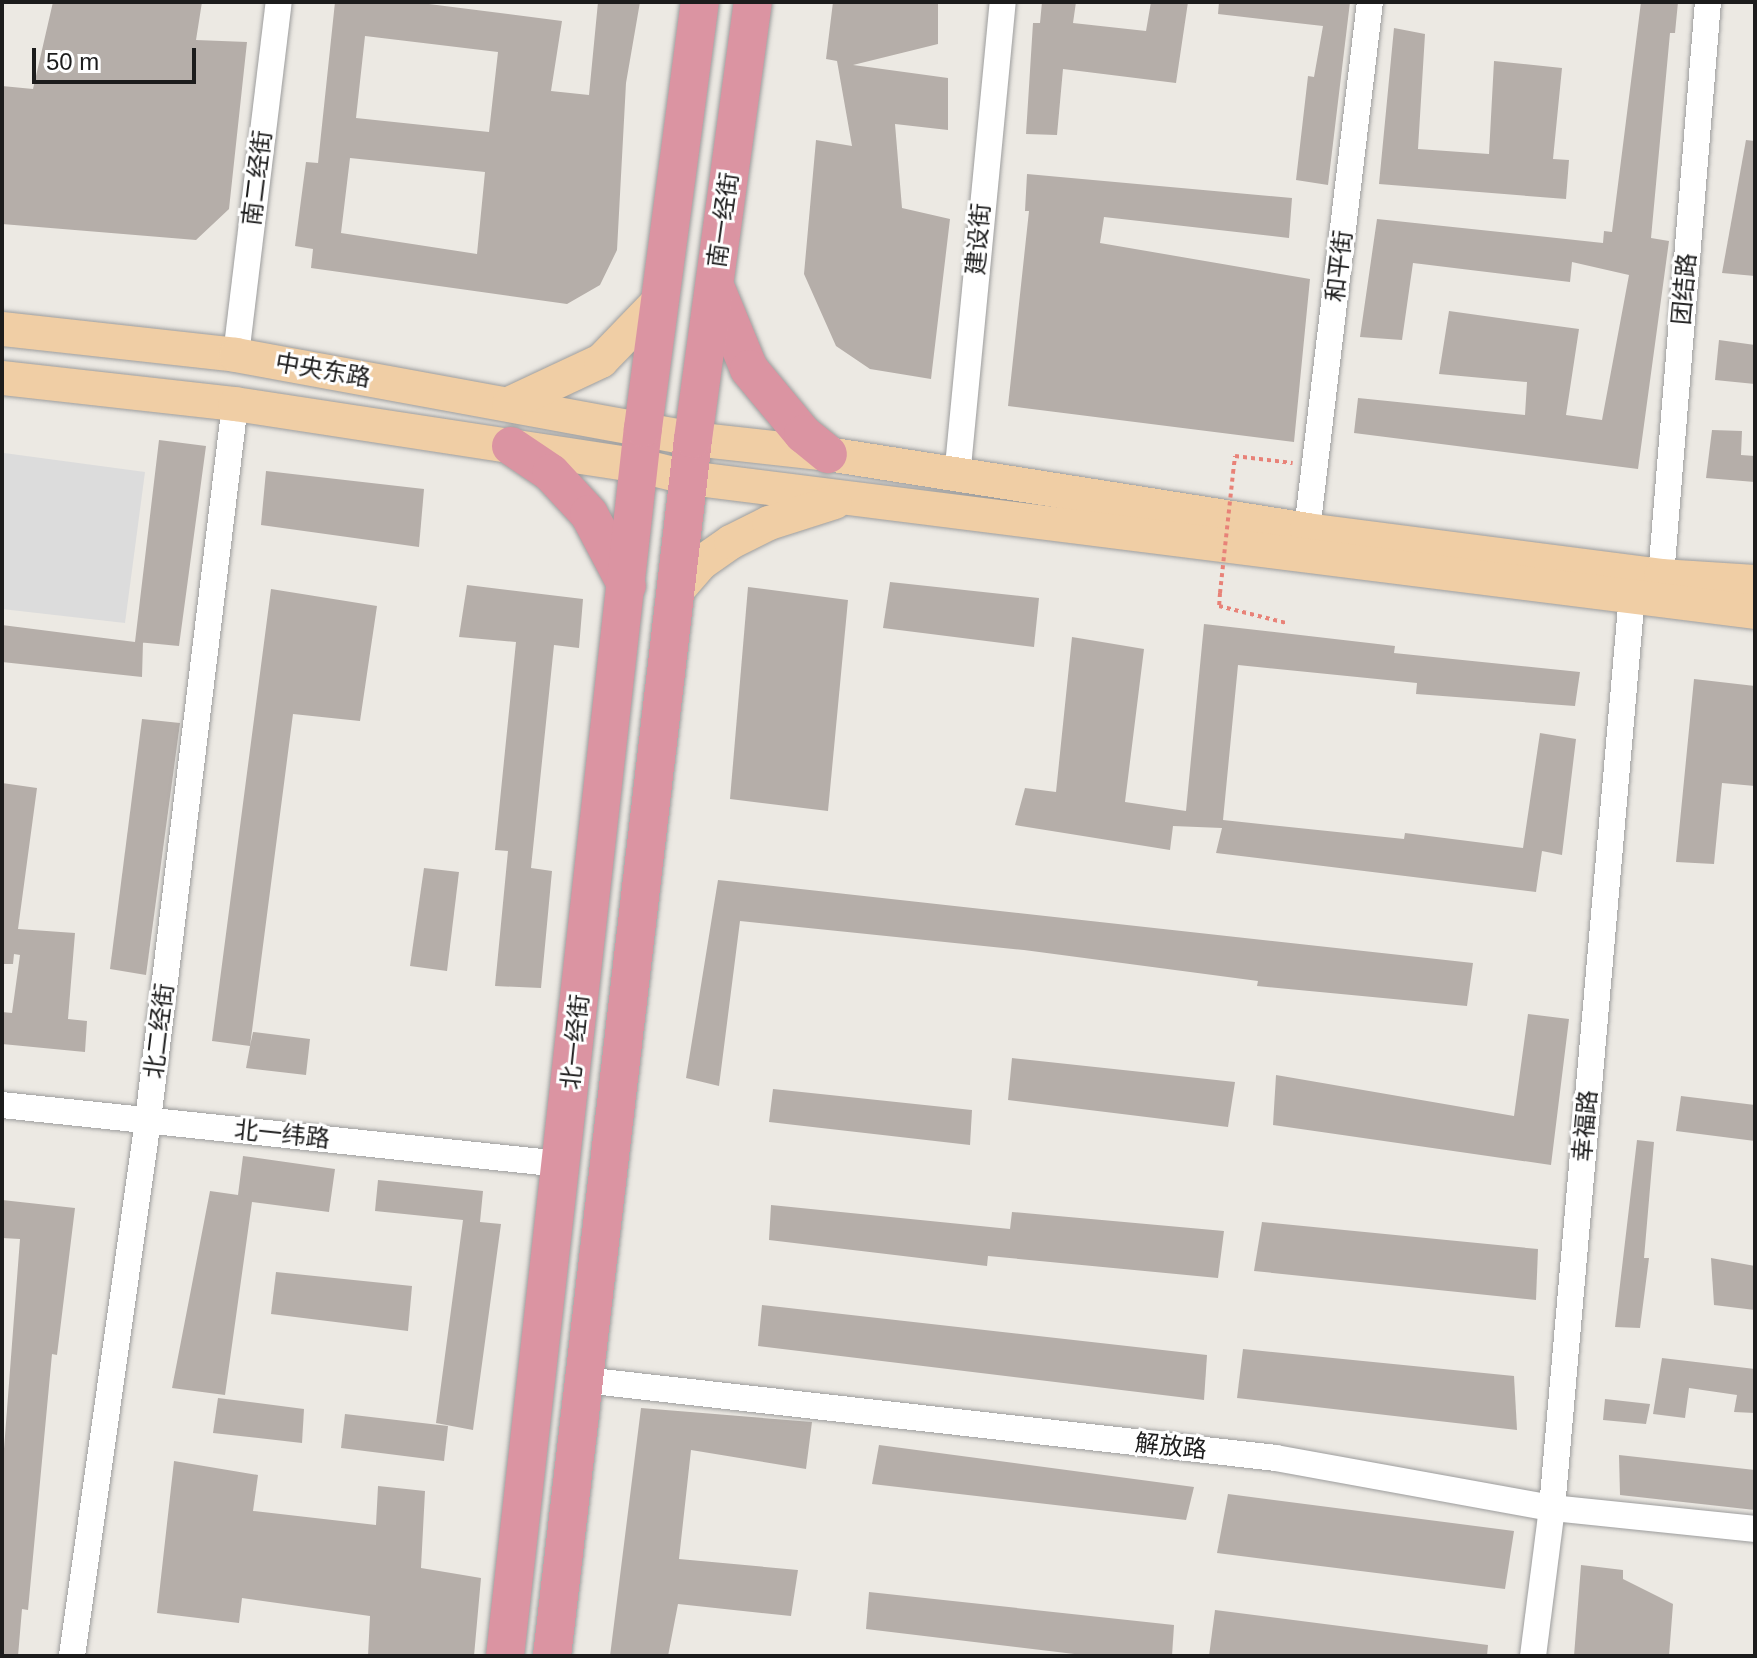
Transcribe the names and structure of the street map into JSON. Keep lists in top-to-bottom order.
{
  "streets": {
    "highway": ["南一经街", "北一经街"],
    "main road": ["中央东路"],
    "street": [
      "南二经街",
      "建设街",
      "和平街",
      "团结路",
      "北二经街",
      "幸福路",
      "北一纬路",
      "解放路"
    ]
  },
  "crossings": [
    ["南二经街", "中央东路"],
    ["南一经街", "中央东路"],
    ["南一经街", "北一经街"],
    ["建设街", "中央东路"],
    ["和平街", "中央东路"],
    ["团结路", "中央东路"],
    ["中央东路", "北二经街"],
    ["中央东路", "北一经街"],
    ["中央东路", "幸福路"],
    ["北二经街", "北一纬路"],
    ["北一经街", "北一纬路"],
    ["北一经街", "解放路"],
    ["幸福路", "解放路"]
  ],
  "scale_bar": "50 m"
}
